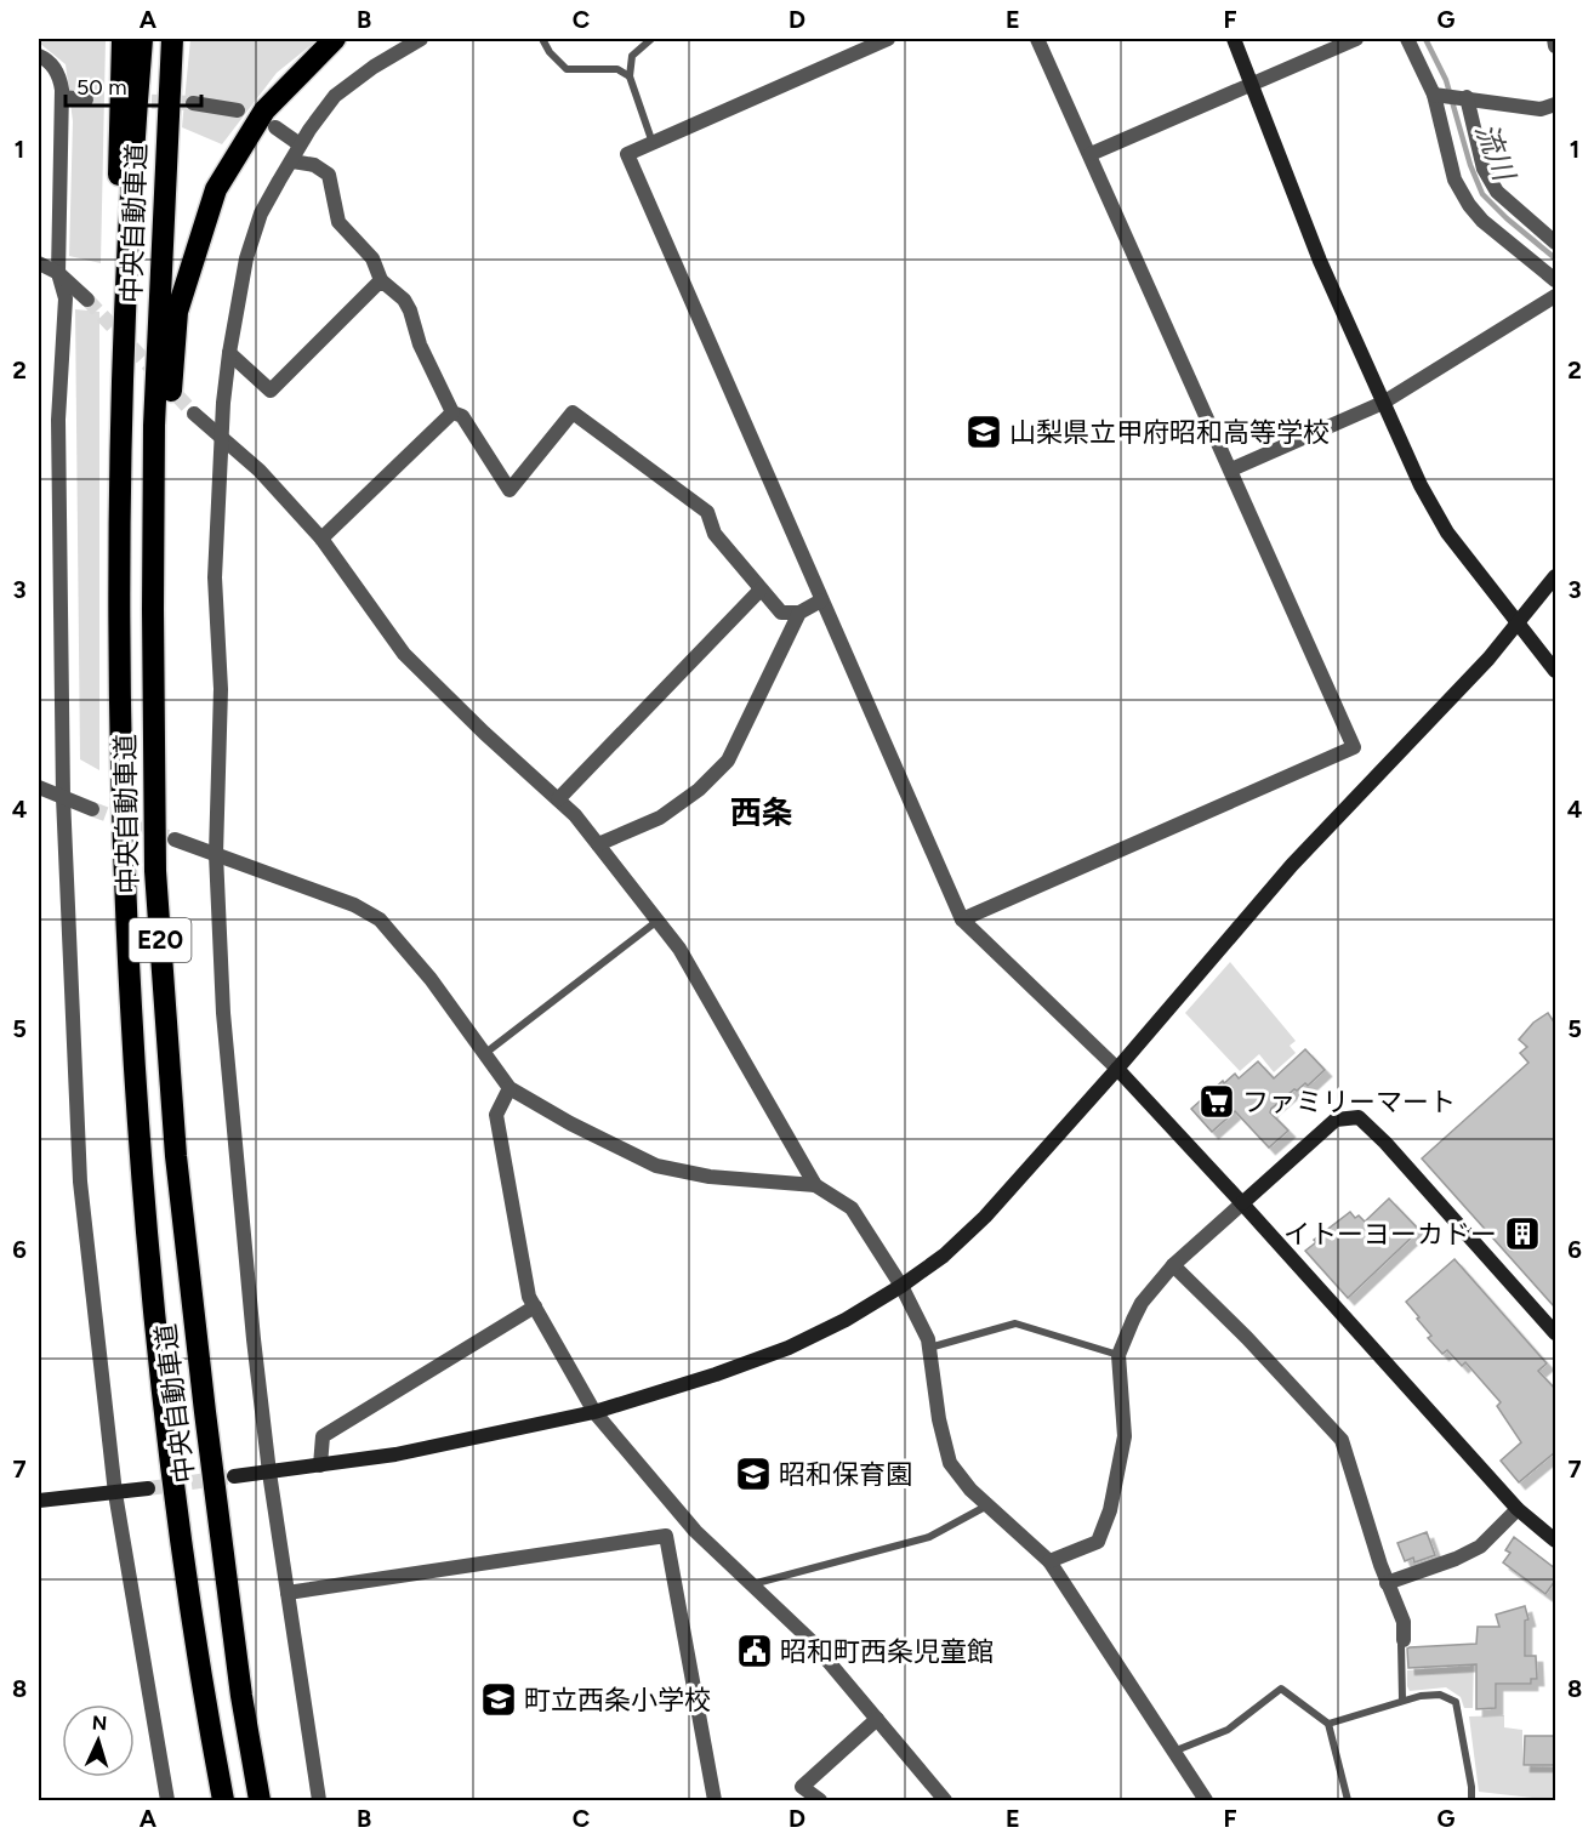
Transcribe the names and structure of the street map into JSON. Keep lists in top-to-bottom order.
{
  "streets": {
    "highway": ["中央自動車道", "E20"]
  },
  "districts": ["西条"],
  "water": ["流川"],
  "places": {
    "school or university": ["山梨県立甲府昭和高等学校", "昭和保育園", "町立西条小学校"],
    "supermarket": ["ファミリーマート"],
    "building": ["イトーヨーカドー"],
    "public building": ["昭和町西条児童館"]
  },
  "scale_bar": "50 m",
  "north": "top",
  "grid": {
    "columns": [
      "A",
      "B",
      "C",
      "D",
      "E",
      "F",
      "G"
    ],
    "rows": [
      "1",
      "2",
      "3",
      "4",
      "5",
      "6",
      "7",
      "8"
    ]
  }
}
